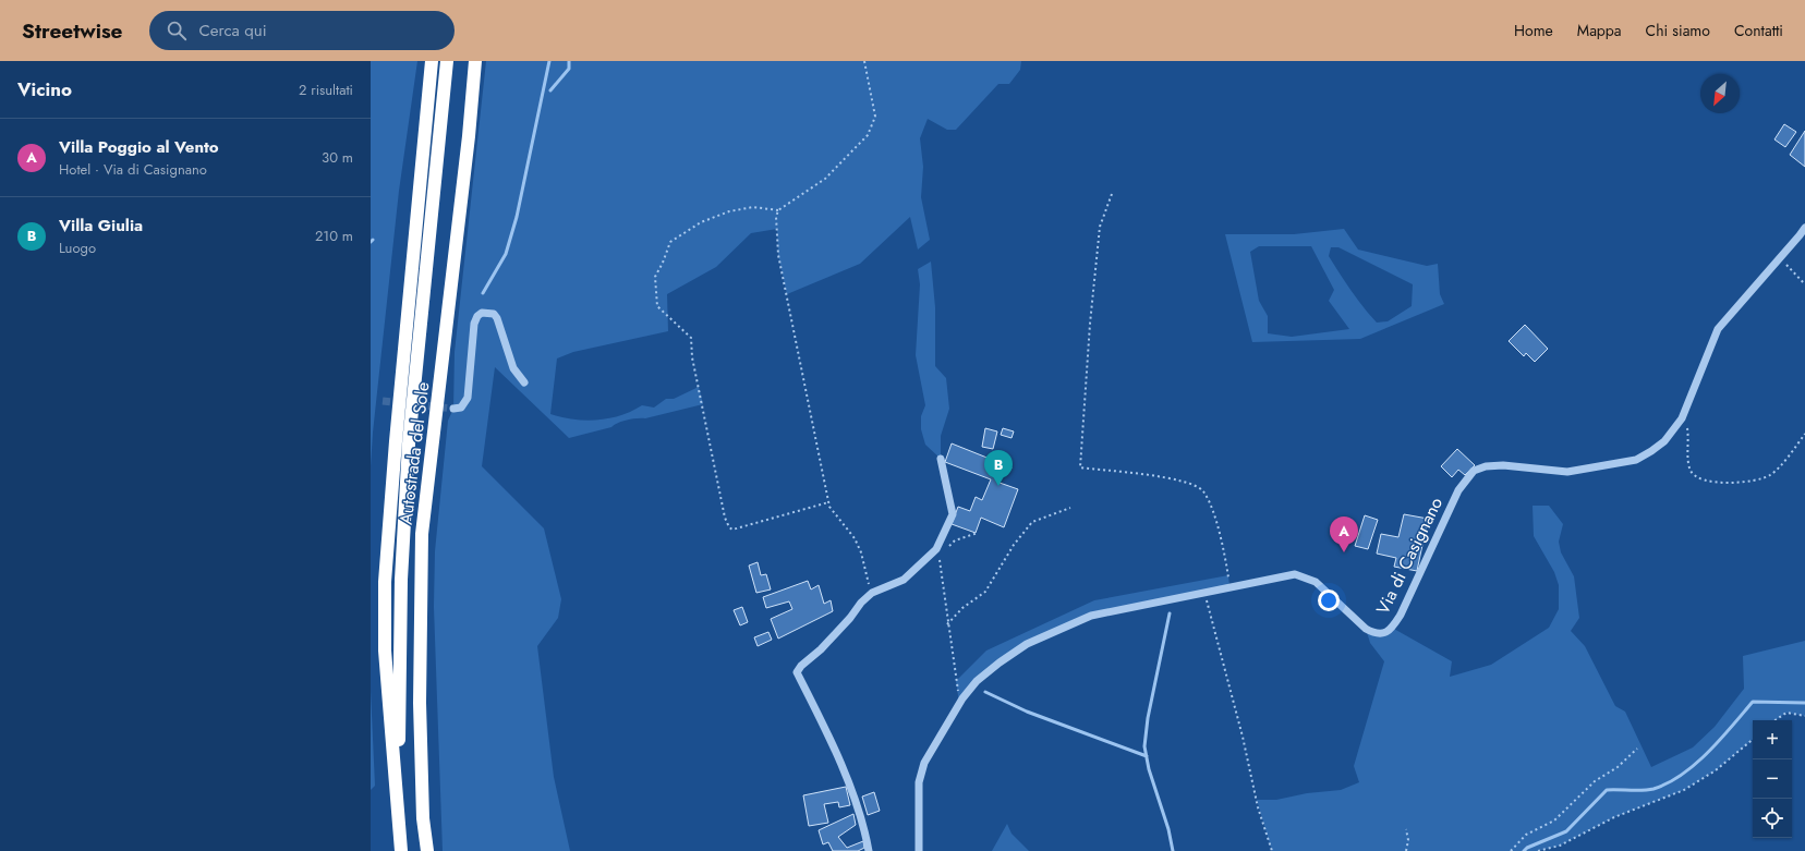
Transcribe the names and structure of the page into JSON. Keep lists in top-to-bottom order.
{
  "streets": {
    "highway": ["Autostrada del Sole"],
    "street": ["Via di Casignano"]
  },
  "north": "bottom left",
  "page": {
    "header": "Streetwise",
    "search": "Cerca qui",
    "nav": [
      "Home",
      "Mappa",
      "Chi siamo",
      "Contatti"
    ],
    "heading": ["Vicino", "2 risultati"],
    "list": [
      {
        "mark": "A",
        "name": "Villa Poggio al Vento",
        "note": "Hotel · Via di Casignano",
        "value": "30 m"
      },
      {
        "mark": "B",
        "name": "Villa Giulia",
        "note": "Luogo",
        "value": "210 m"
      }
    ],
    "pins": ["B", "A"],
    "map_buttons": ["+", "−"]
  }
}
